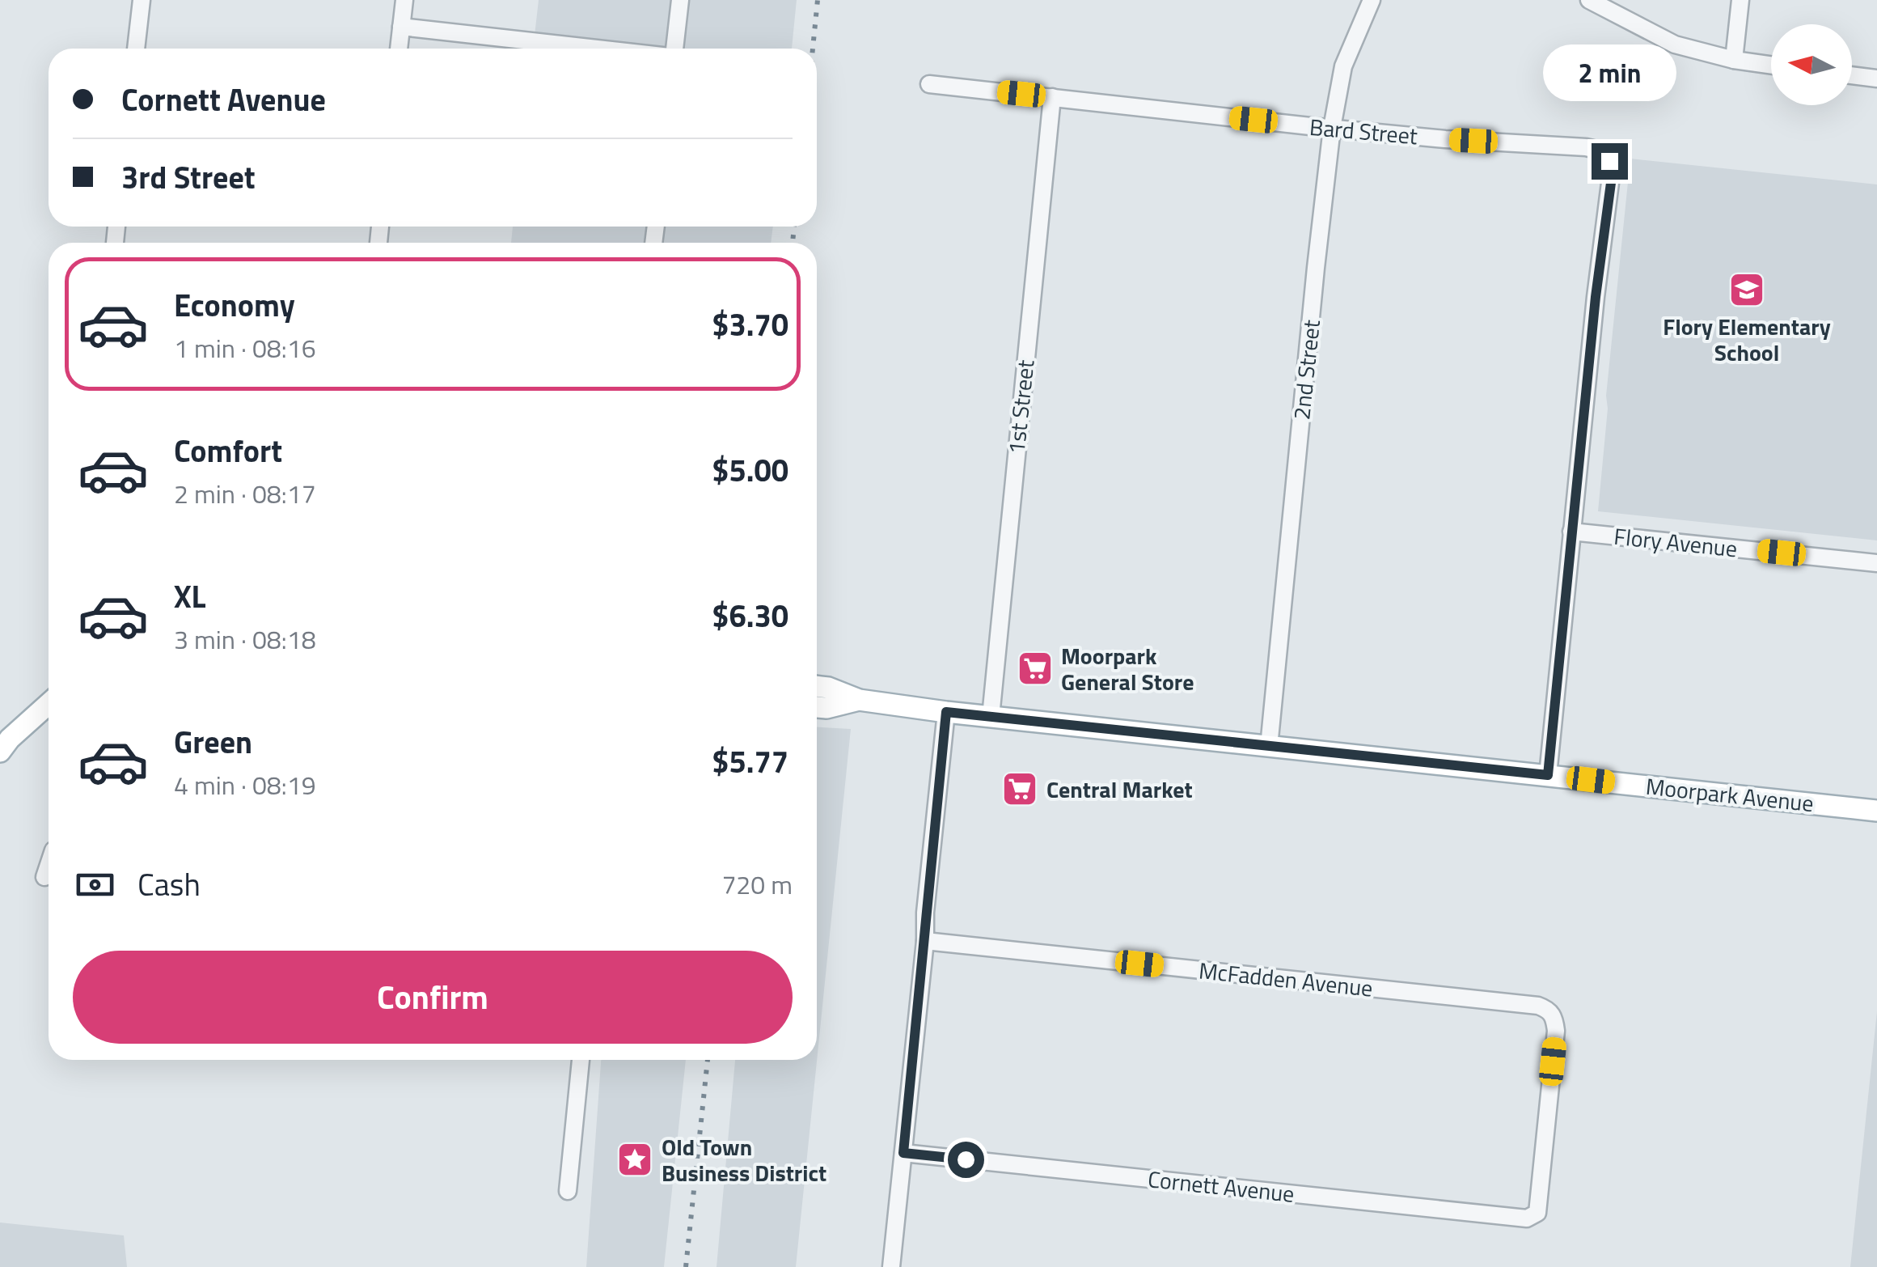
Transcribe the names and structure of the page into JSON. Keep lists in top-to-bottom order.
{
  "streets": {
    "main road": ["Moorpark Avenue"],
    "street": [
      "Bard Street",
      "2nd Street",
      "1st Street",
      "Flory Avenue",
      "McFadden Avenue",
      "Cornett Avenue"
    ]
  },
  "crossings": [
    ["Bard Street", "2nd Street"],
    ["Bard Street", "1st Street"],
    ["Bard Street", "Flory Avenue"],
    ["2nd Street", "Moorpark Avenue"],
    ["1st Street", "Moorpark Avenue"],
    ["McFadden Avenue", "Cornett Avenue"]
  ],
  "places": {
    "school or university": ["Flory Elementary School"],
    "supermarket": ["Moorpark General Store", "Central Market"],
    "place": ["Old Town Business District"]
  },
  "north": "left",
  "page": {
    "bubble": "2 min",
    "banner": ["Cornett Avenue", "3rd Street"],
    "list": [
      {
        "name": "Economy",
        "note": "1 min · 08:16",
        "value": "$3.70"
      },
      {
        "name": "Comfort",
        "note": "2 min · 08:17",
        "value": "$5.00"
      },
      {
        "name": "XL",
        "note": "3 min · 08:18",
        "value": "$6.30"
      },
      {
        "name": "Green",
        "note": "4 min · 08:19",
        "value": "$5.77"
      }
    ],
    "pay": ["Cash", "720 m"],
    "buttons": "Confirm"
  }
}
